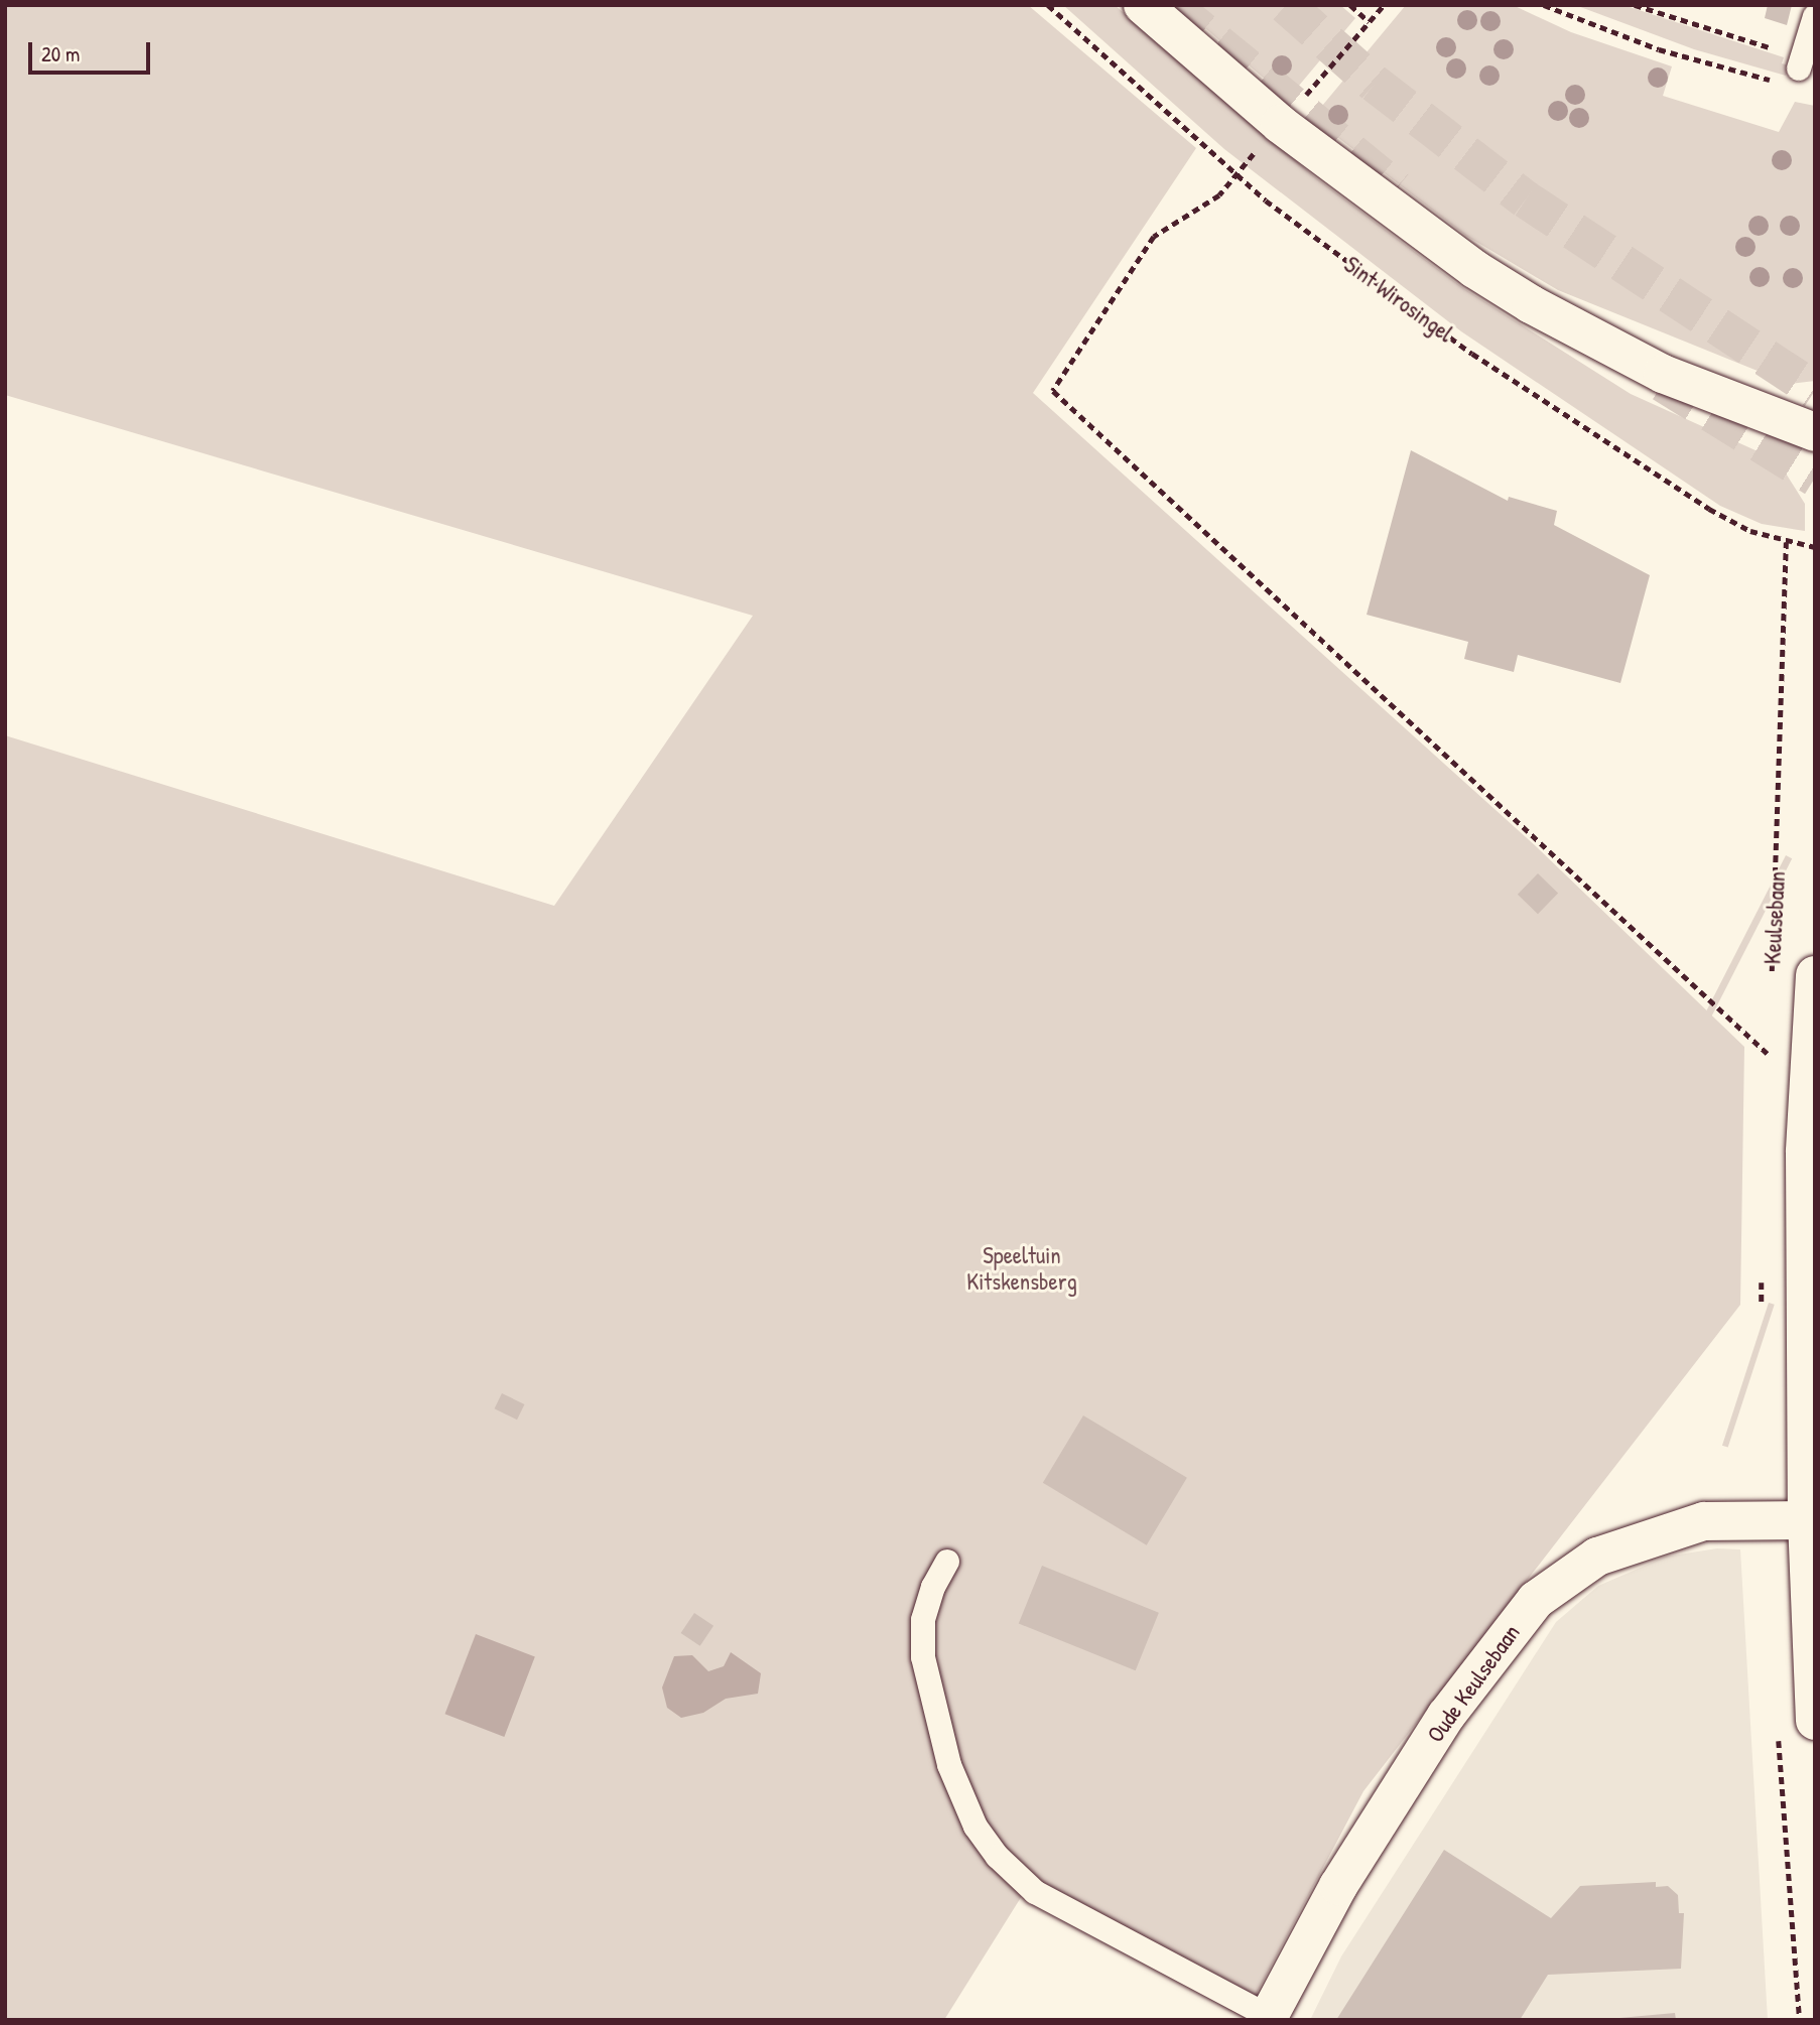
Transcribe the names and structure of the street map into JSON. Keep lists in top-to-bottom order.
{
  "streets": {
    "street": ["Keulsebaan", "Oude Keulsebaan"],
    "path": ["Sint Wirosingel"]
  },
  "crossings": [
    ["Sint Wirosingel", "Keulsebaan"],
    ["Keulsebaan", "Oude Keulsebaan"]
  ],
  "parks": ["Speeltuin Kitskensberg"],
  "scale_bar": "20 m"
}
